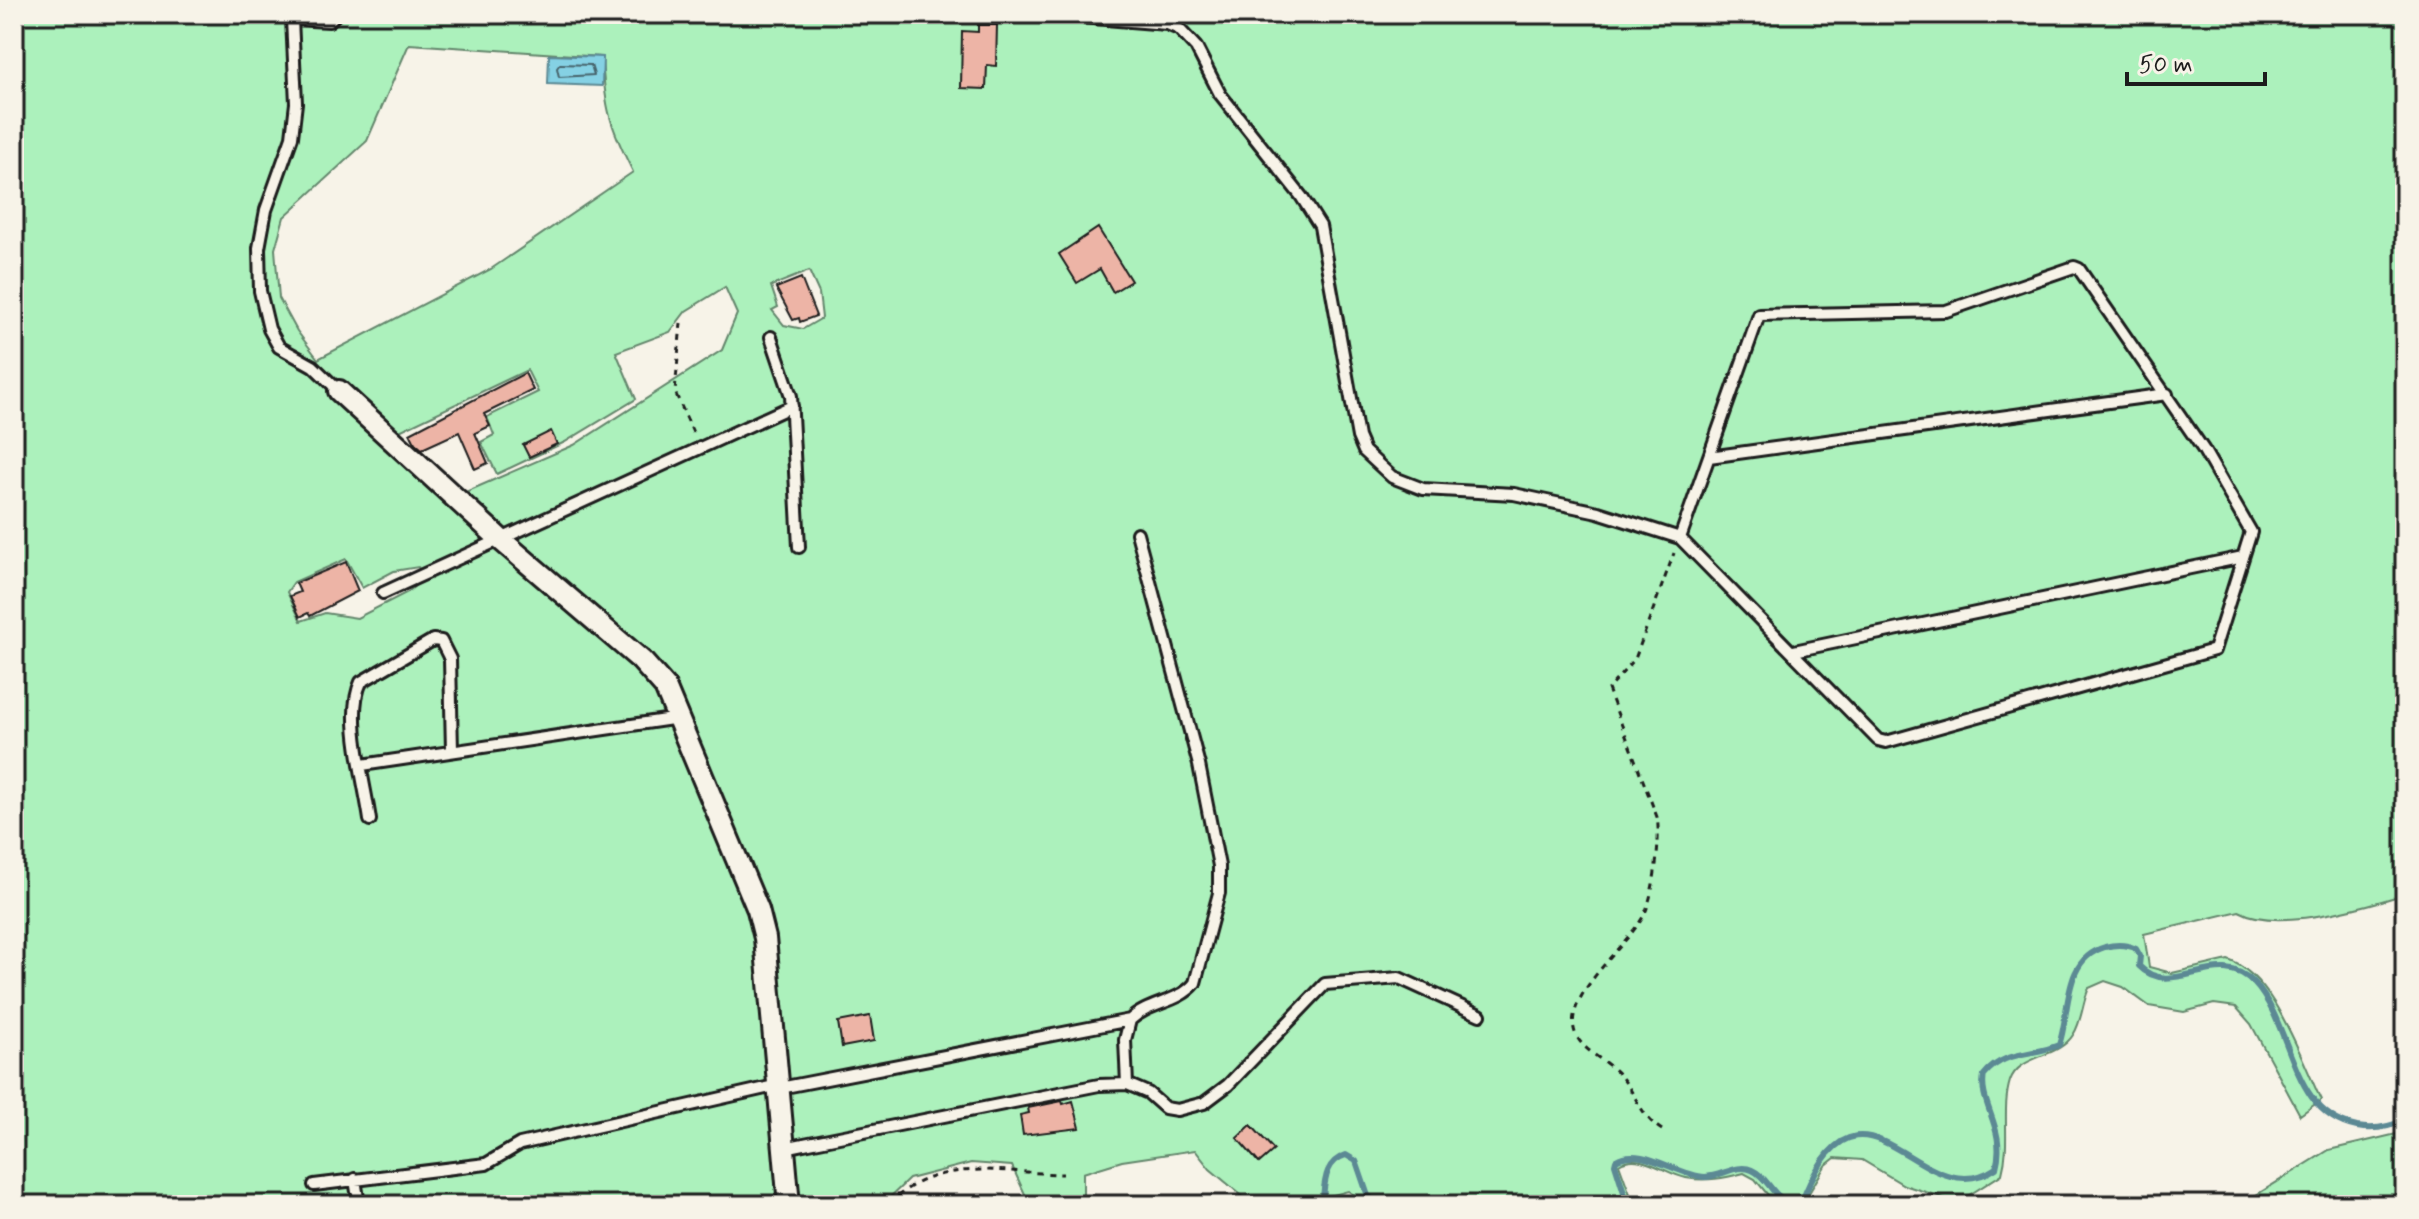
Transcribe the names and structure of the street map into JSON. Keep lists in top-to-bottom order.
{
  "scale_bar": "50 m"
}
